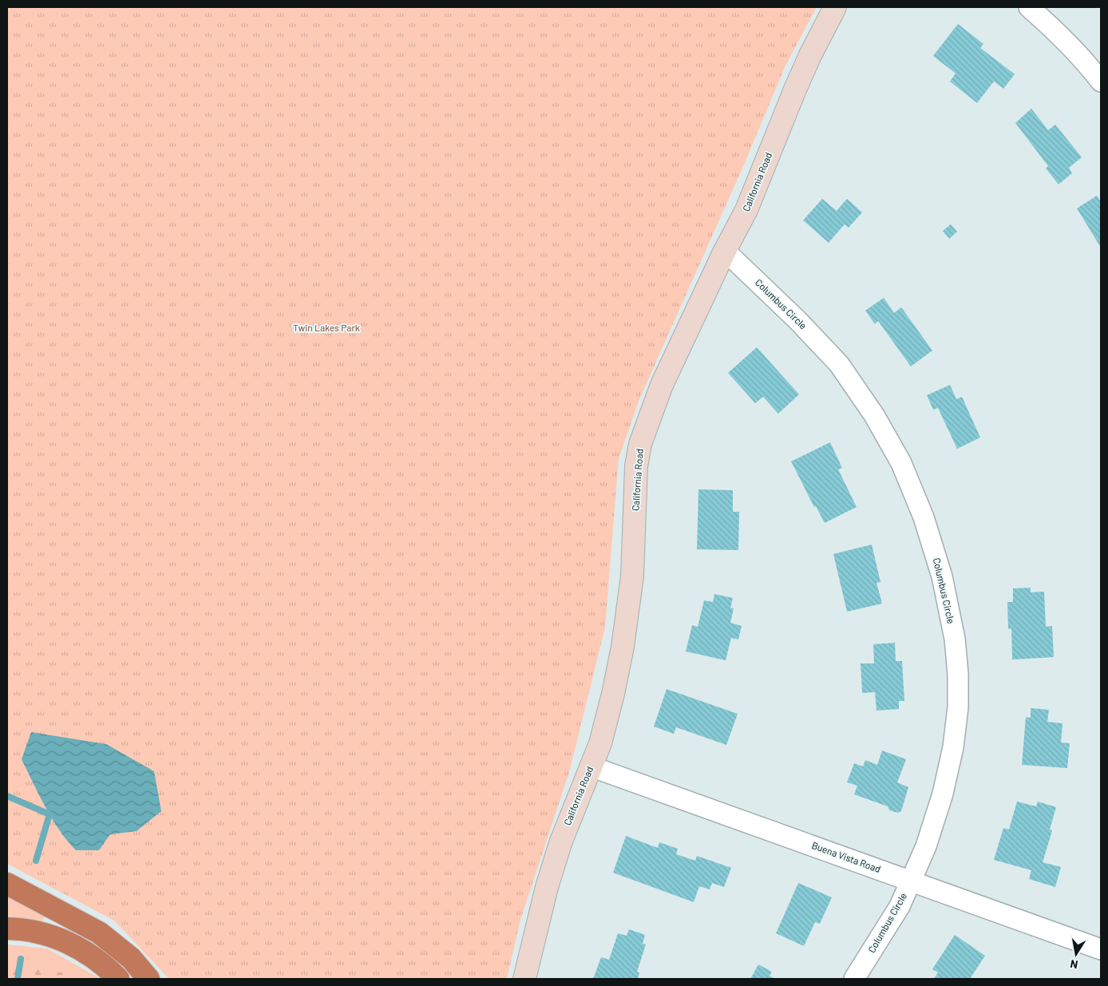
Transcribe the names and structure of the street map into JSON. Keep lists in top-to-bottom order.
{
  "streets": {
    "main road": ["California Road"],
    "street": ["Columbus Circle", "Buena Vista Road"]
  },
  "crossings": [
    ["California Road", "Columbus Circle"],
    ["California Road", "Buena Vista Road"],
    ["Columbus Circle", "Buena Vista Road"]
  ],
  "parks": ["Twin Lakes Park"],
  "north": "bottom"
}
